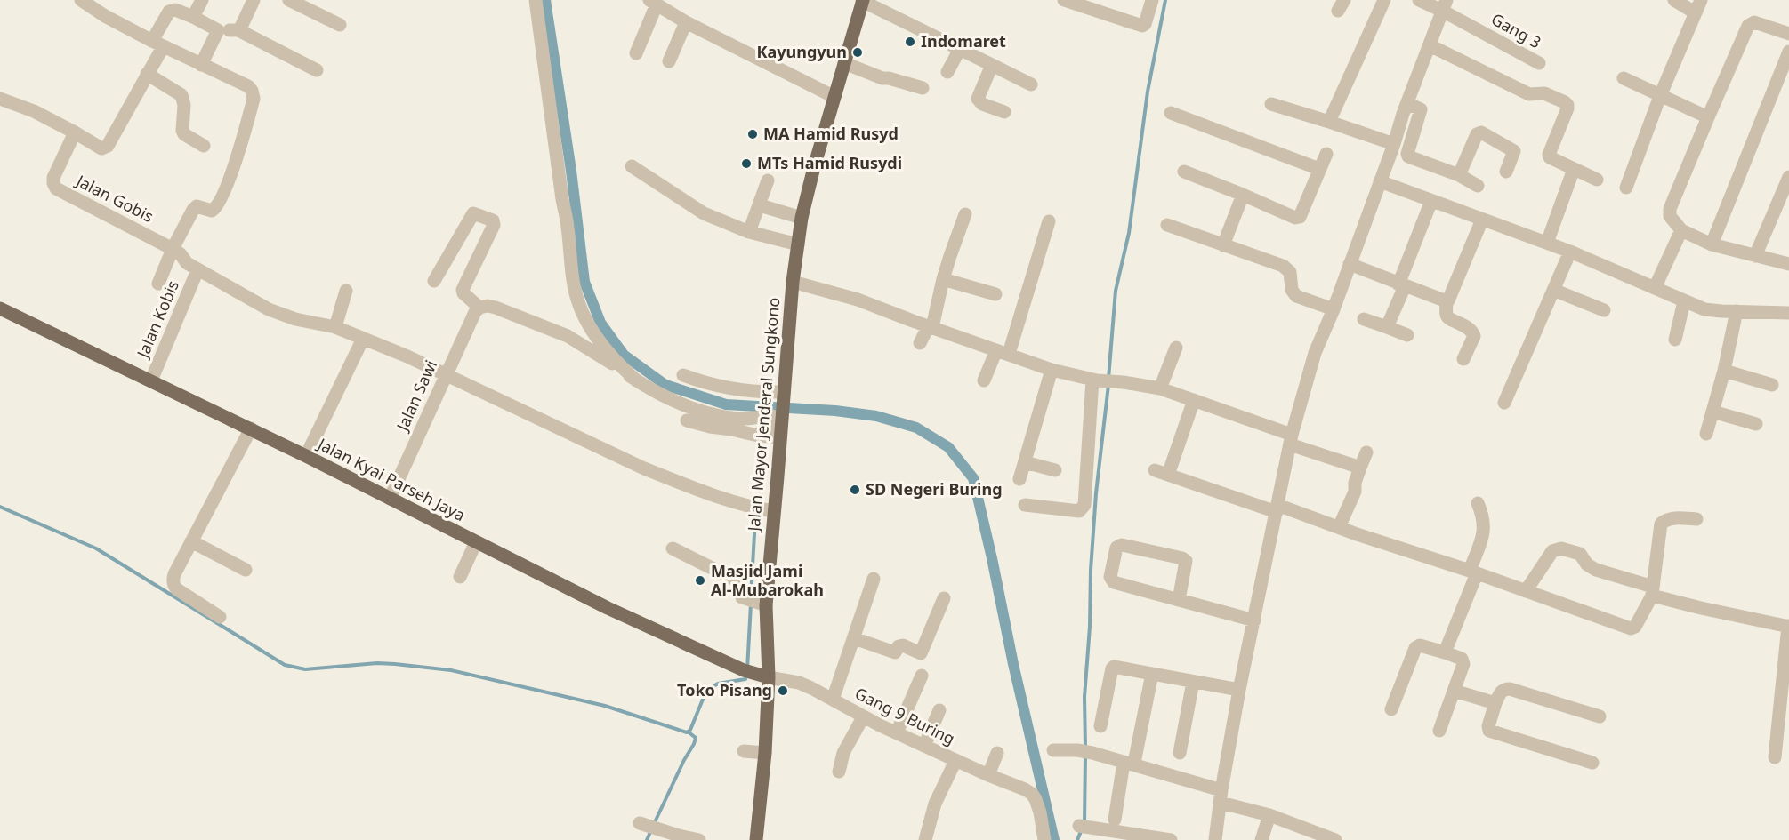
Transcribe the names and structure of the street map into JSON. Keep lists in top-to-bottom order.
{
  "streets": {
    "main road": ["Jalan Mayor Jenderal Sungkono", "Jalan Kyai Parseh Jaya"],
    "street": [
      "Gang 3",
      "Jalan Gobis",
      "Jalan Kobis",
      "Jalan Sawi",
      "Gang 9 Buring"
    ]
  },
  "crossings": [
    ["Jalan Gobis", "Jalan Kobis"],
    ["Jalan Gobis", "Jalan Sawi"],
    ["Jalan Gobis", "Jalan Mayor Jenderal Sungkono"],
    ["Jalan Kobis", "Jalan Kyai Parseh Jaya"],
    ["Jalan Sawi", "Jalan Kyai Parseh Jaya"],
    ["Jalan Mayor Jenderal Sungkono", "Jalan Kyai Parseh Jaya"],
    ["Jalan Mayor Jenderal Sungkono", "Gang 9 Buring"],
    ["Jalan Kyai Parseh Jaya", "Gang 9 Buring"]
  ],
  "places": [
    "Indomaret",
    "Kayungyun",
    "MA Hamid Rusyd",
    "MTs Hamid Rusydi",
    "SD Negeri Buring",
    "Masjid Jami Al-Mubarokah",
    "Toko Pisang"
  ]
}
